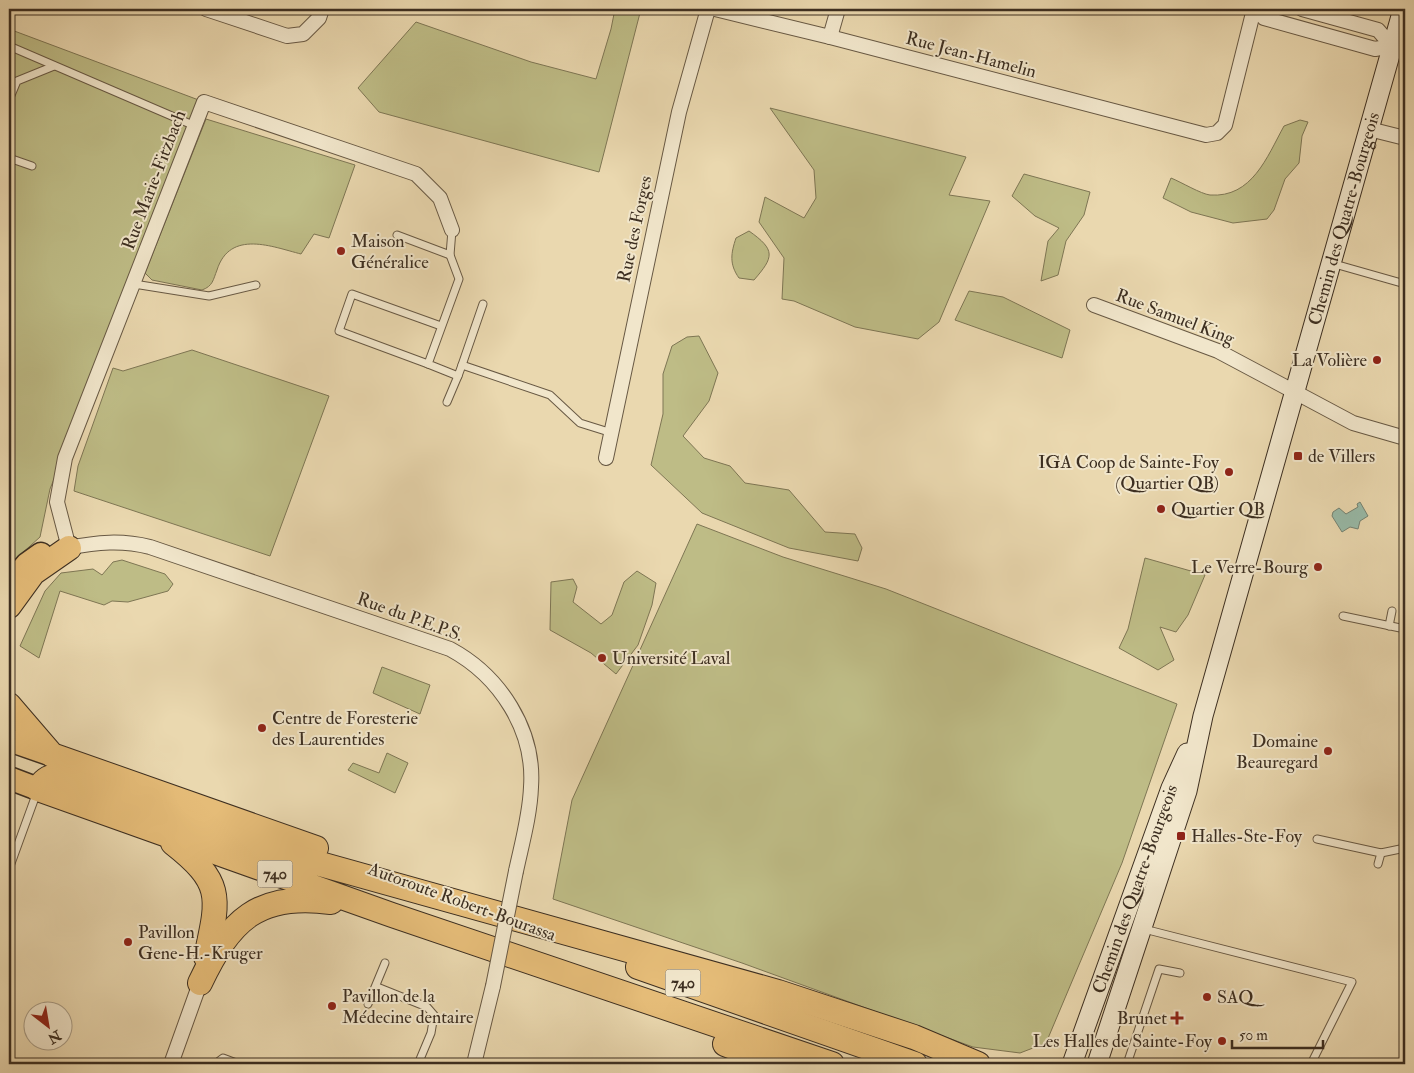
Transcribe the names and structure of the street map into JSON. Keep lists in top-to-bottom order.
{
  "streets": {
    "highway": ["740", "Autoroute Robert-Bourassa"],
    "main road": ["Chemin des Quatre-Bourgeois"],
    "street": [
      "Rue Jean-Hamelin",
      "Rue Marie-Fitzbach",
      "Rue des Forges",
      "Rue Samuel King",
      "Rue du P.E.P.S."
    ]
  },
  "crossings": [
    ["Rue Marie-Fitzbach", "Rue du P.E.P.S."],
    ["Chemin des Quatre-Bourgeois", "Rue Samuel King"]
  ],
  "places": {
    "other": [
      "Maison Généralice",
      "La Volière",
      "IGA Coop de Sainte-Foy (Quartier QB)",
      "Quartier QB",
      "Le Verre-Bourg",
      "Université Laval",
      "Centre de Foresterie des Laurentides",
      "Domaine Beauregard",
      "Pavillon Gene-H.-Kruger",
      "SAQ",
      "Pavillon de la Médecine dentaire",
      "Les Halles de Sainte-Foy"
    ],
    "transit": ["de Villers", "Halles-Ste-Foy"],
    "health": ["Brunet"]
  },
  "scale_bar": "50 m",
  "north": "bottom right"
}
